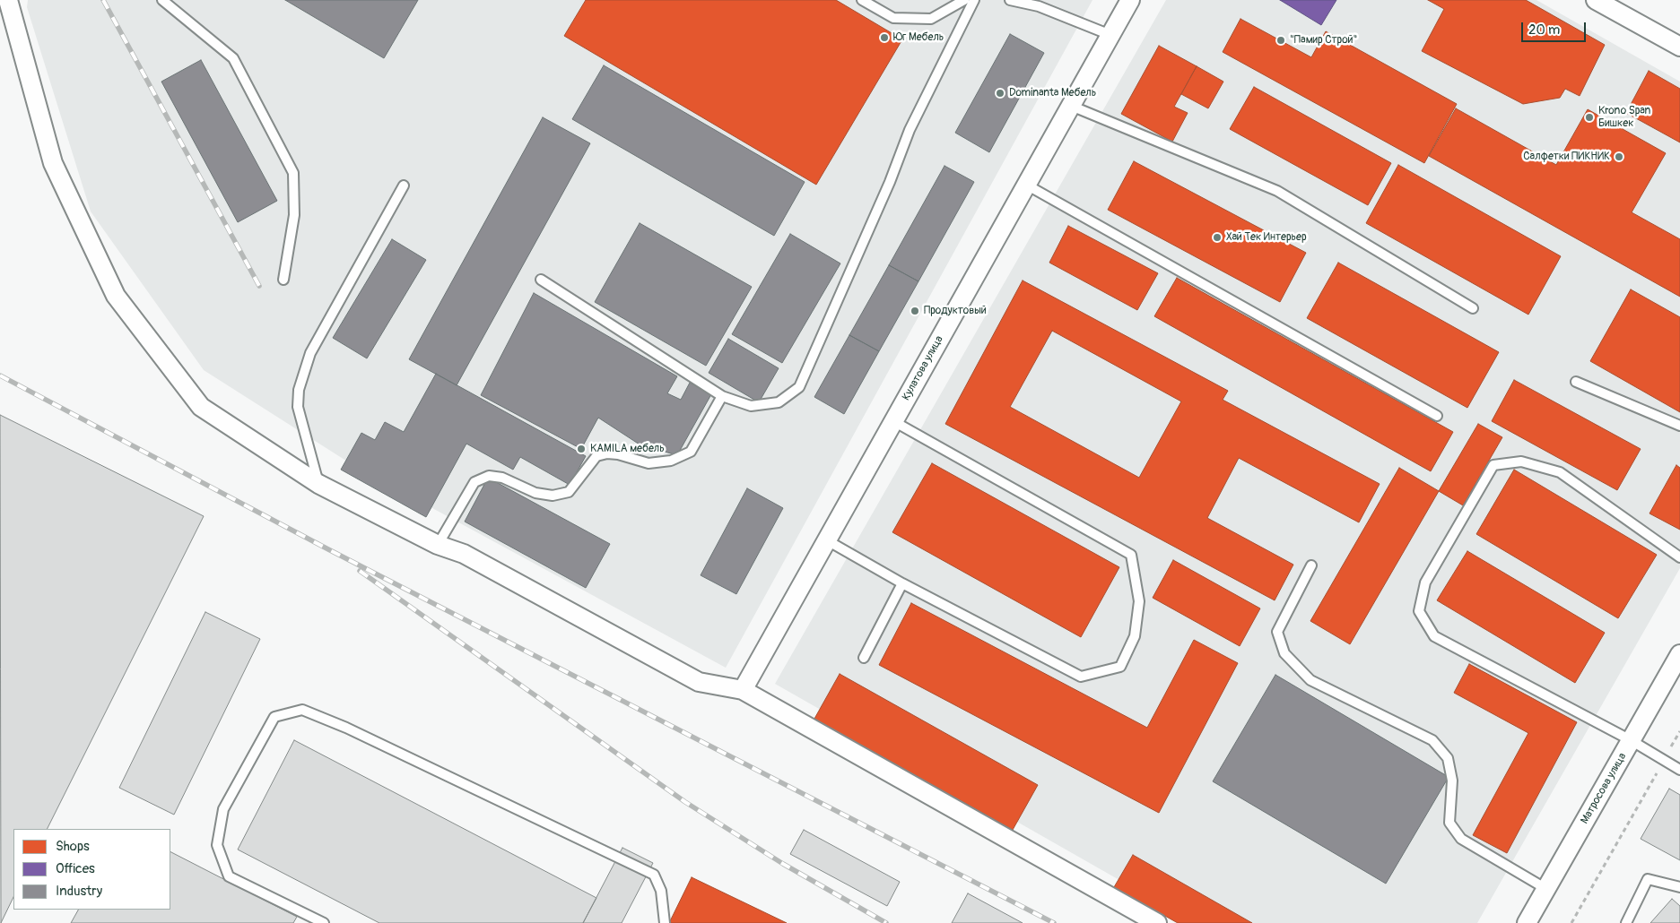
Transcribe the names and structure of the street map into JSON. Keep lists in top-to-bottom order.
{
  "streets": {
    "street": ["Кулатова улица", "Матросова улица"]
  },
  "places": [
    "Юг Мебель",
    "\"Памир Строй\"",
    "Dominanta Мебель",
    "Krono Span Бишкек",
    "Салфетки ПИКНИК",
    "Хай Тек Интерьер",
    "Продуктовый",
    "KAMILA мебель"
  ],
  "legend": ["Shops", "Offices", "Industry"],
  "scale_bar": "20 m"
}
